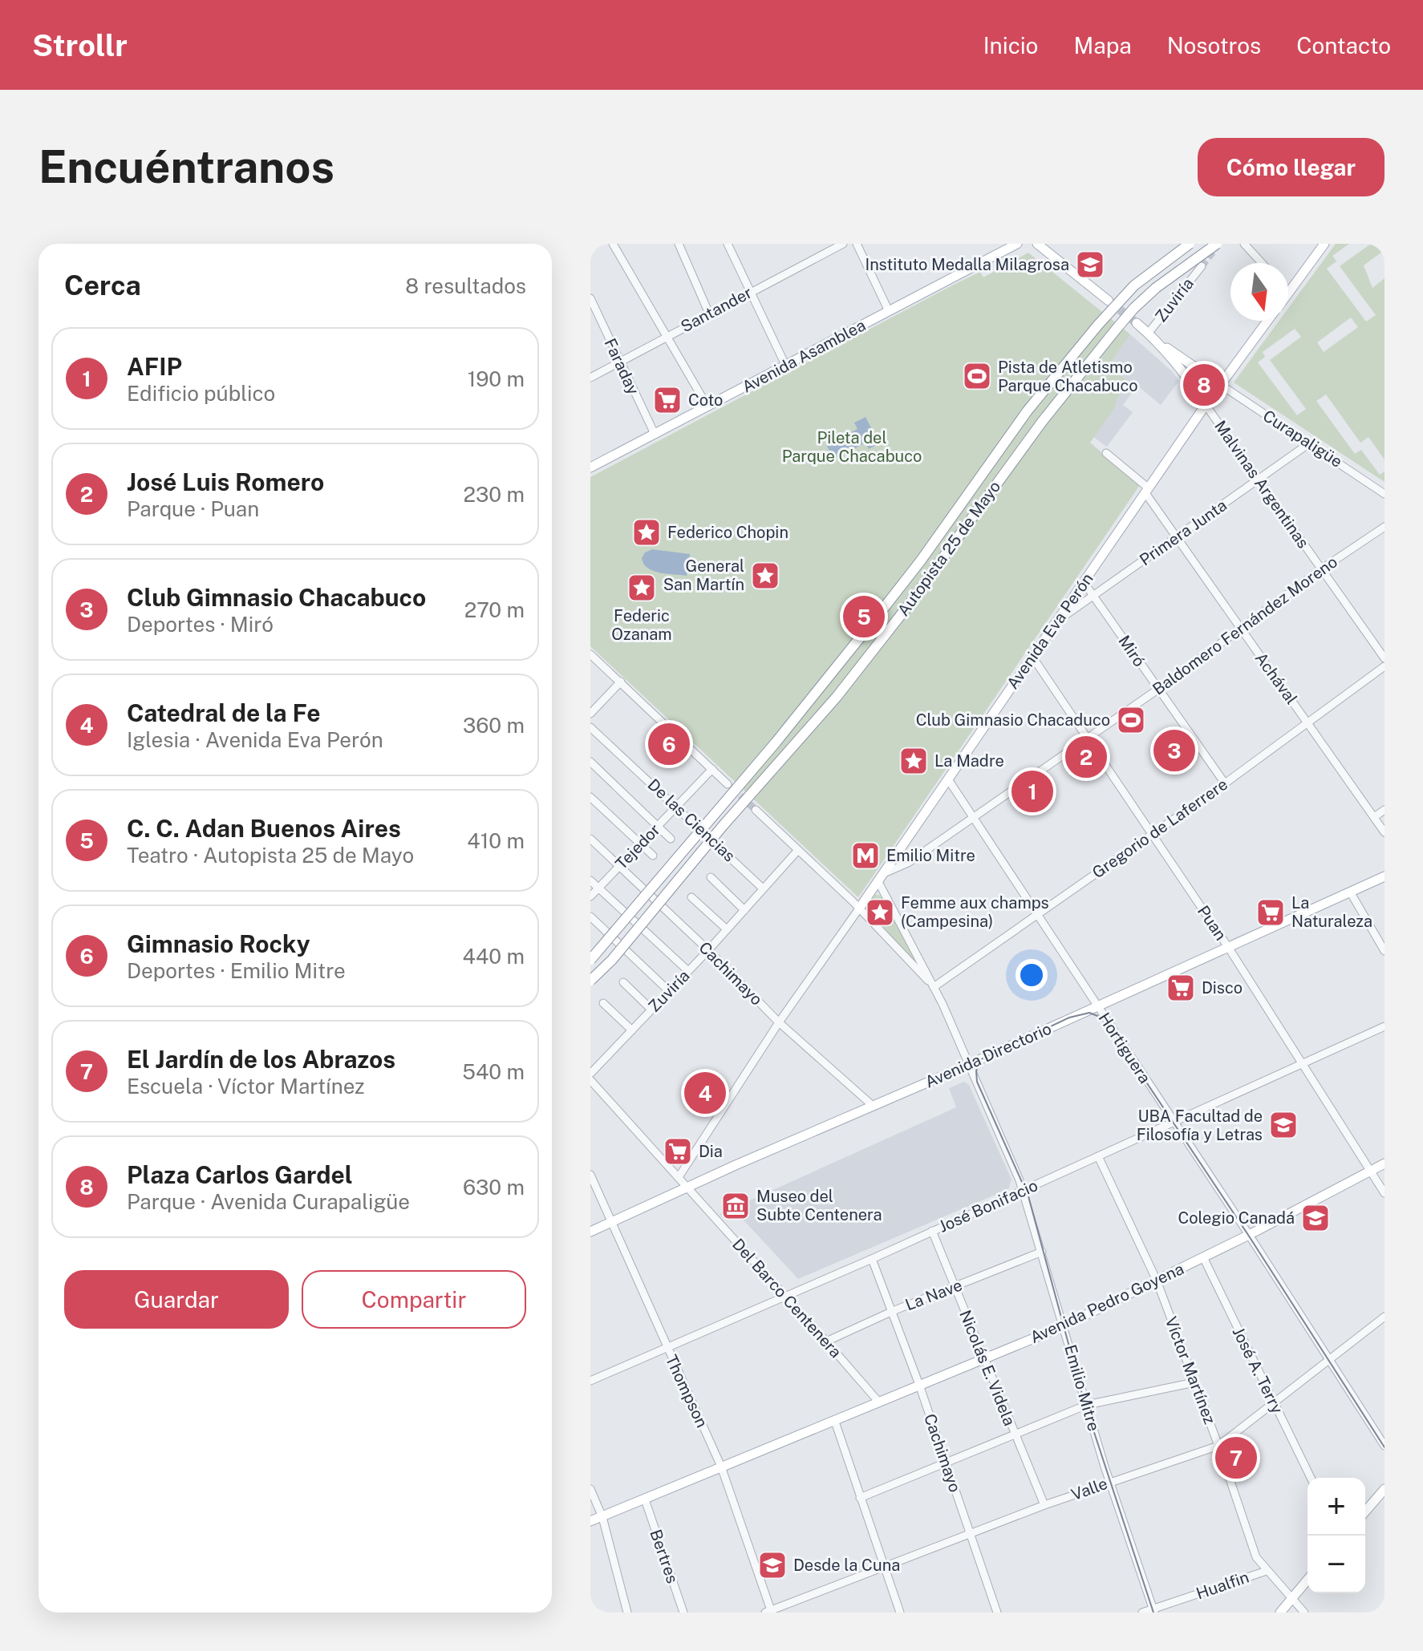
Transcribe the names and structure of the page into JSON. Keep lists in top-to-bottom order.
{
  "streets": {
    "highway": ["Autopista 25 de Mayo"],
    "main road": [
      "Avenida Asamblea",
      "Avenida Eva Perón",
      "Avenida Directorio",
      "Avenida Pedro Goyena"
    ],
    "street": [
      "Zuviría",
      "Santander",
      "Faraday",
      "Curapaligüe",
      "Malvinas Argentinas",
      "Primera Junta",
      "Baldomero Fernández Moreno",
      "Miró",
      "Achával",
      "De las Ciencias",
      "Gregorio de Laferrere",
      "Tejedor",
      "Puan",
      "Cachimayo",
      "Hortiguera",
      "José Bonifacio",
      "La Nave",
      "Del Barco Centenera",
      "Nicolás E. Videla",
      "Víctor Martínez",
      "José A. Terry",
      "Emilio Mitre",
      "Thompson",
      "Valle",
      "Bertres",
      "Hualfin"
    ]
  },
  "crossings": [
    ["Zuviría", "De las Ciencias"],
    ["Zuviría", "Cachimayo"],
    ["Zuviría", "Emilio Mitre"],
    ["Santander", "Faraday"],
    ["Avenida Asamblea", "Faraday"],
    ["Curapaligüe", "Primera Junta"],
    ["Curapaligüe", "Avenida Eva Perón"],
    ["Malvinas Argentinas", "Primera Junta"],
    ["Malvinas Argentinas", "Baldomero Fernández Moreno"],
    ["Malvinas Argentinas", "Avenida Eva Perón"],
    ["Primera Junta", "Avenida Eva Perón"],
    ["Primera Junta", "Miró"],
    ["Primera Junta", "Achával"],
    ["Baldomero Fernández Moreno", "Avenida Eva Perón"],
    ["Baldomero Fernández Moreno", "Miró"],
    ["Baldomero Fernández Moreno", "Achával"],
    ["Baldomero Fernández Moreno", "Puan"],
    ["Baldomero Fernández Moreno", "Hortiguera"],
    ["Baldomero Fernández Moreno", "Emilio Mitre"],
    ["Avenida Eva Perón", "Miró"],
    ["Avenida Eva Perón", "Achával"],
    ["Avenida Eva Perón", "Puan"],
    ["Avenida Eva Perón", "Cachimayo"],
    ["Avenida Eva Perón", "Hortiguera"],
    ["Avenida Eva Perón", "Del Barco Centenera"],
    ["Avenida Eva Perón", "Emilio Mitre"],
    ["Miró", "Gregorio de Laferrere"],
    ["Achával", "Gregorio de Laferrere"],
    ["De las Ciencias", "Tejedor"],
    ["Gregorio de Laferrere", "Puan"],
    ["Gregorio de Laferrere", "Hortiguera"],
    ["Gregorio de Laferrere", "Emilio Mitre"],
    ["Tejedor", "Cachimayo"],
    ["Puan", "Avenida Directorio"],
    ["Puan", "José Bonifacio"],
    ["Puan", "Avenida Pedro Goyena"],
    ["Cachimayo", "Avenida Directorio"],
    ["Cachimayo", "José Bonifacio"],
    ["Cachimayo", "La Nave"],
    ["Cachimayo", "Avenida Pedro Goyena"],
    ["Cachimayo", "Valle"],
    ["Hortiguera", "Avenida Directorio"],
    ["Hortiguera", "José Bonifacio"],
    ["Hortiguera", "Avenida Pedro Goyena"],
    ["Hortiguera", "Valle"],
    ["Avenida Directorio", "Del Barco Centenera"],
    ["Avenida Directorio", "Emilio Mitre"],
    ["Avenida Directorio", "Thompson"],
    ["José Bonifacio", "Del Barco Centenera"],
    ["José Bonifacio", "Nicolás E. Videla"],
    ["José Bonifacio", "Víctor Martínez"],
    ["José Bonifacio", "Emilio Mitre"],
    ["José Bonifacio", "Thompson"],
    ["La Nave", "Del Barco Centenera"],
    ["La Nave", "Nicolás E. Videla"],
    ["La Nave", "Emilio Mitre"],
    ["Del Barco Centenera", "Avenida Pedro Goyena"],
    ["Avenida Pedro Goyena", "Nicolás E. Videla"],
    ["Avenida Pedro Goyena", "Víctor Martínez"],
    ["Avenida Pedro Goyena", "José A. Terry"],
    ["Avenida Pedro Goyena", "Emilio Mitre"],
    ["Avenida Pedro Goyena", "Thompson"],
    ["Avenida Pedro Goyena", "Bertres"],
    ["Nicolás E. Videla", "Valle"],
    ["Víctor Martínez", "Valle"],
    ["Víctor Martínez", "Hualfin"],
    ["José A. Terry", "Valle"],
    ["Emilio Mitre", "Valle"],
    ["Emilio Mitre", "Hualfin"],
    ["Thompson", "Valle"]
  ],
  "parks": ["Pileta del Parque Chacabuco"],
  "places": {
    "school or university": [
      "Instituto Medalla Milagrosa",
      "UBA Facultad de Filosofía y Letras",
      "Colegio Canadá",
      "Desde la Cuna"
    ],
    "sports": ["Pista de Atletismo Parque Chacabuco", "Club Gimnasio Chacaduco"],
    "supermarket": [
      "Coto",
      "La Naturaleza",
      "Disco",
      "Dia"
    ],
    "place": [
      "Federico Chopin",
      "General San Martín",
      "Federic Ozanam",
      "La Madre",
      "Femme aux champs (Campesina)"
    ],
    "metro station": ["Emilio Mitre"],
    "museum": ["Museo del Subte Centenera"]
  },
  "north": "bottom",
  "page": {
    "header": "Strollr",
    "nav": [
      "Inicio",
      "Mapa",
      "Nosotros",
      "Contacto"
    ],
    "buttons": [
      "Cómo llegar",
      ["Guardar", "Compartir"]
    ],
    "title": "Encuéntranos",
    "heading": ["Cerca", "8 resultados"],
    "list": [
      {
        "mark": "1",
        "name": "AFIP",
        "note": "Edificio público",
        "value": "190 m"
      },
      {
        "mark": "2",
        "name": "José Luis Romero",
        "note": "Parque · Puan",
        "value": "230 m"
      },
      {
        "mark": "3",
        "name": "Club Gimnasio Chacabuco",
        "note": "Deportes · Miró",
        "value": "270 m"
      },
      {
        "mark": "4",
        "name": "Catedral de la Fe",
        "note": "Iglesia · Avenida Eva Perón",
        "value": "360 m"
      },
      {
        "mark": "5",
        "name": "C. C. Adan Buenos Aires",
        "note": "Teatro · Autopista 25 de Mayo",
        "value": "410 m"
      },
      {
        "mark": "6",
        "name": "Gimnasio Rocky",
        "note": "Deportes · Emilio Mitre",
        "value": "440 m"
      },
      {
        "mark": "7",
        "name": "El Jardín de los Abrazos",
        "note": "Escuela · Víctor Martínez",
        "value": "540 m"
      },
      {
        "mark": "8",
        "name": "Plaza Carlos Gardel",
        "note": "Parque · Avenida Curapaligüe",
        "value": "630 m"
      }
    ],
    "pins": [
      "8",
      "5",
      "6",
      "3",
      "2",
      "1",
      "4",
      "7"
    ],
    "map_buttons": ["+", "−"]
  }
}
